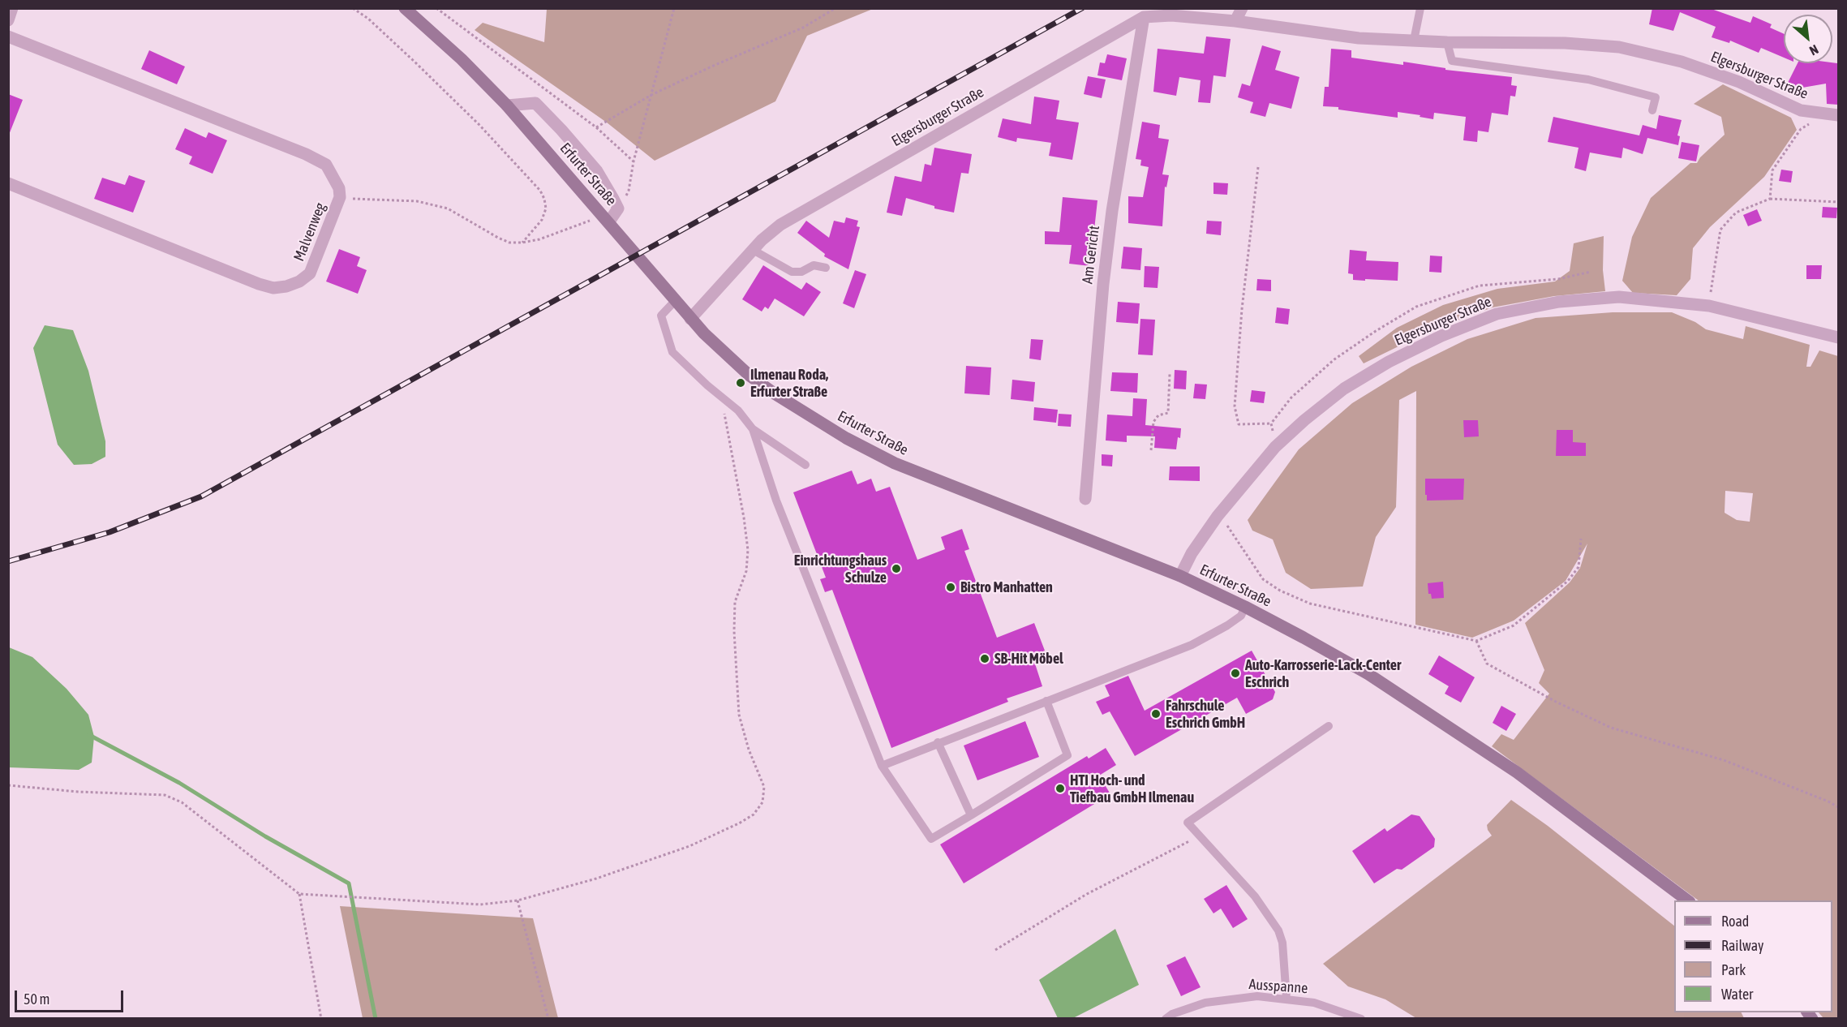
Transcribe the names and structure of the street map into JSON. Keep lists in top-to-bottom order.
{
  "streets": {
    "main road": ["Erfurter Straße"],
    "street": ["Elgersburger Straße", "Malvenweg", "Am Gericht"],
    "lane": ["Ausspanne"]
  },
  "crossings": [
    ["Elgersburger Straße", "Erfurter Straße"],
    ["Elgersburger Straße", "Am Gericht"]
  ],
  "places": [
    "Ilmenau Roda, Erfurter Straße",
    "Einrichtungshaus Schulze",
    "Bistro Manhatten",
    "SB-Hit Möbel",
    "Auto-Karrosserie-Lack-Center Eschrich",
    "Fahrschule Eschrich GmbH",
    "HTI Hoch- und Tiefbau GmbH Ilmenau"
  ],
  "legend": [
    "Road",
    "Railway",
    "Park",
    "Water"
  ],
  "scale_bar": "50 m",
  "north": "bottom right"
}
